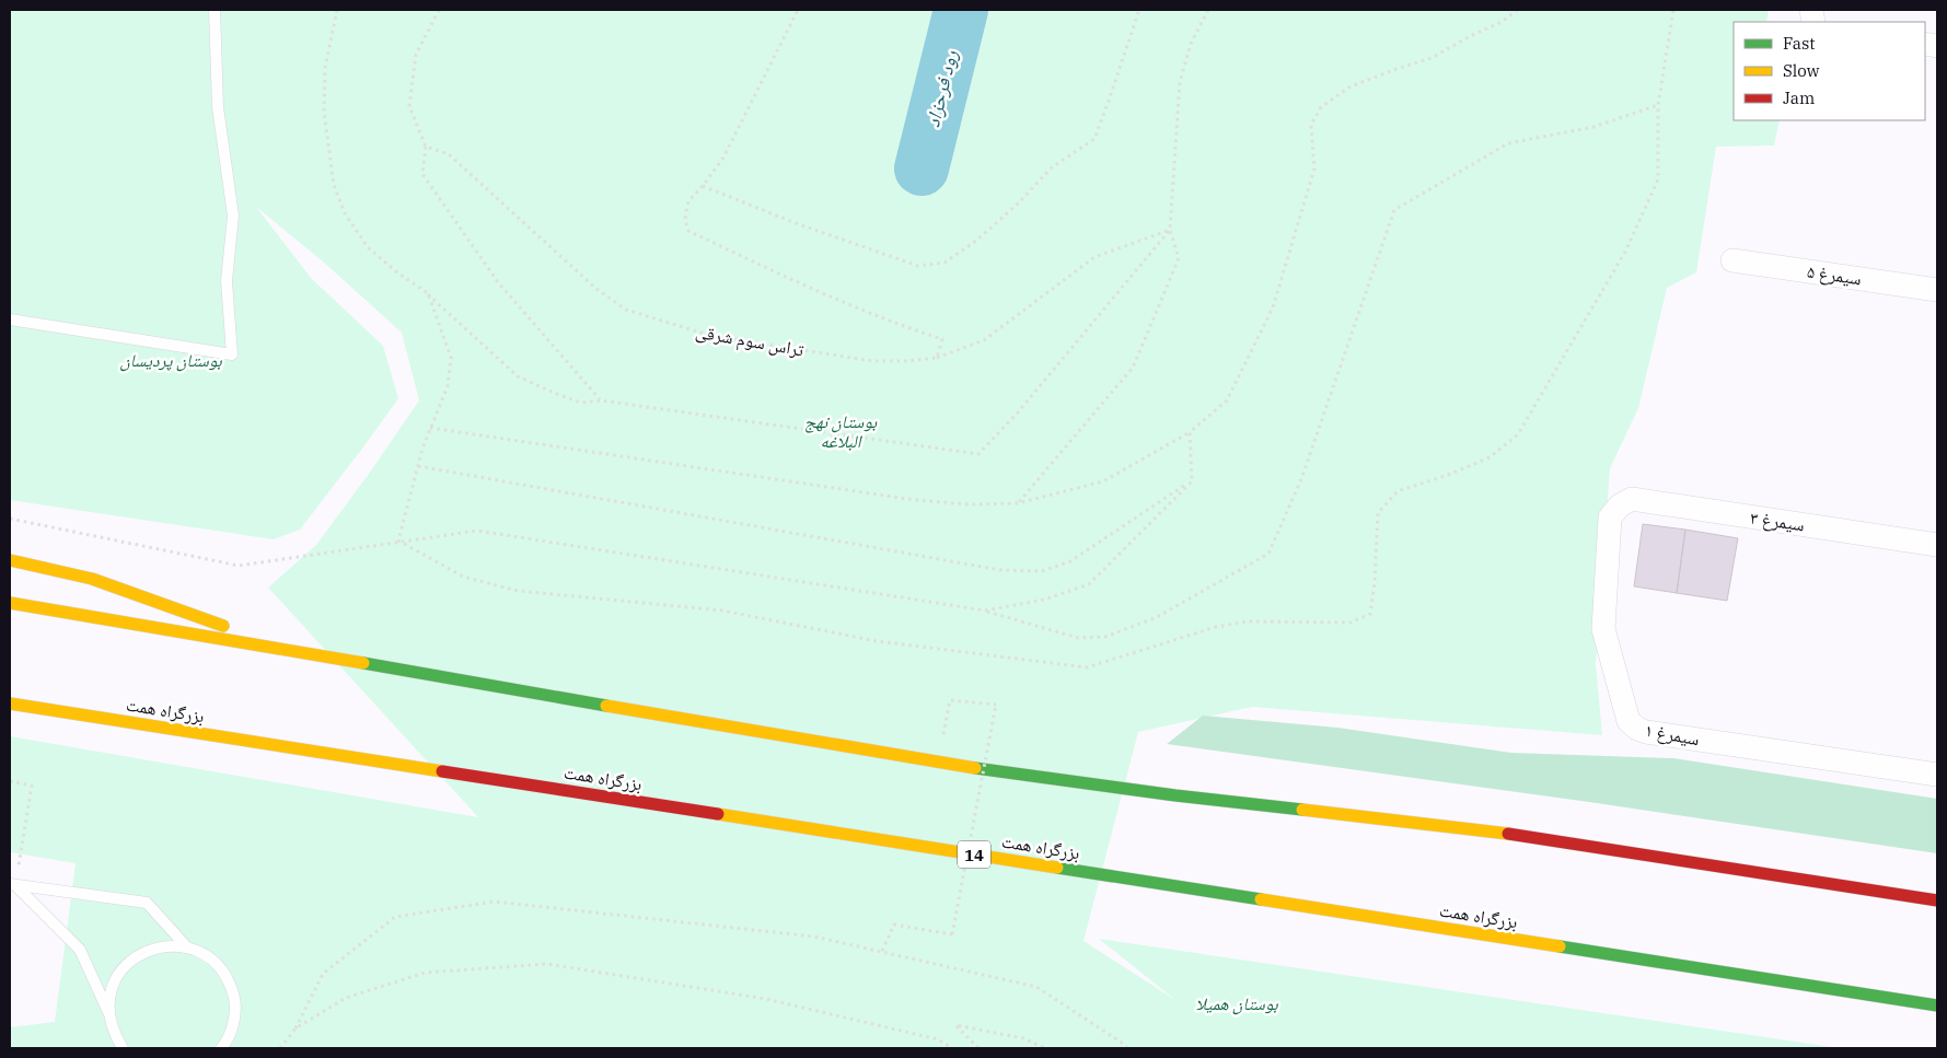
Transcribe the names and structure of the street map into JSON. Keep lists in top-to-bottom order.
{
  "streets": {
    "highway": ["بزرگراه همت", "14"],
    "street": ["سیمرغ ۵", "سیمرغ ۳", "سیمرغ ۱"],
    "path": ["تراس سوم شرقی"]
  },
  "crossings": [
    ["سیمرغ ۳", "سیمرغ ۱"]
  ],
  "water": ["رود فرحزاد"],
  "parks": ["بوستان پردیسان", "بوستان نهج البلاغه", "بوستان همیلا"],
  "legend": ["Fast", "Slow", "Jam"]
}
